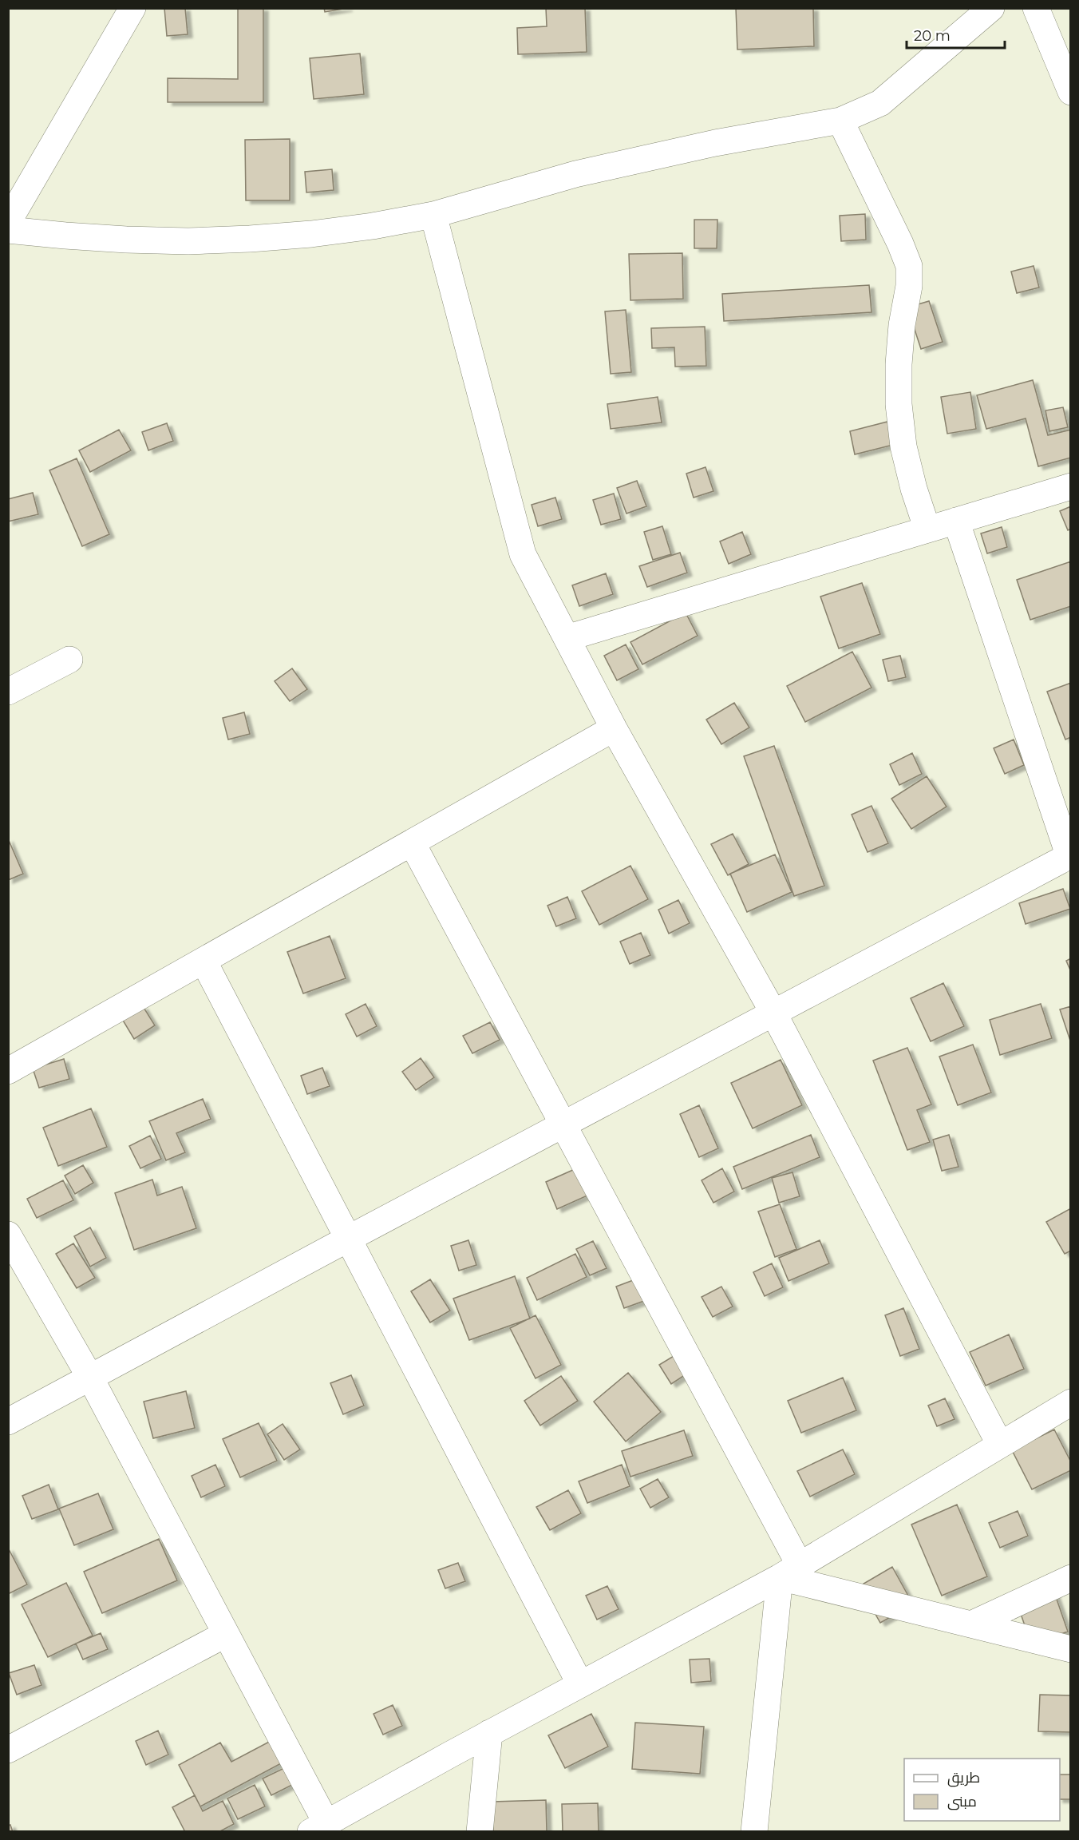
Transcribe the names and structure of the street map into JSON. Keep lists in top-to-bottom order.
{
  "legend": ["طريق", "مبنى"],
  "scale_bar": "20 m"
}
